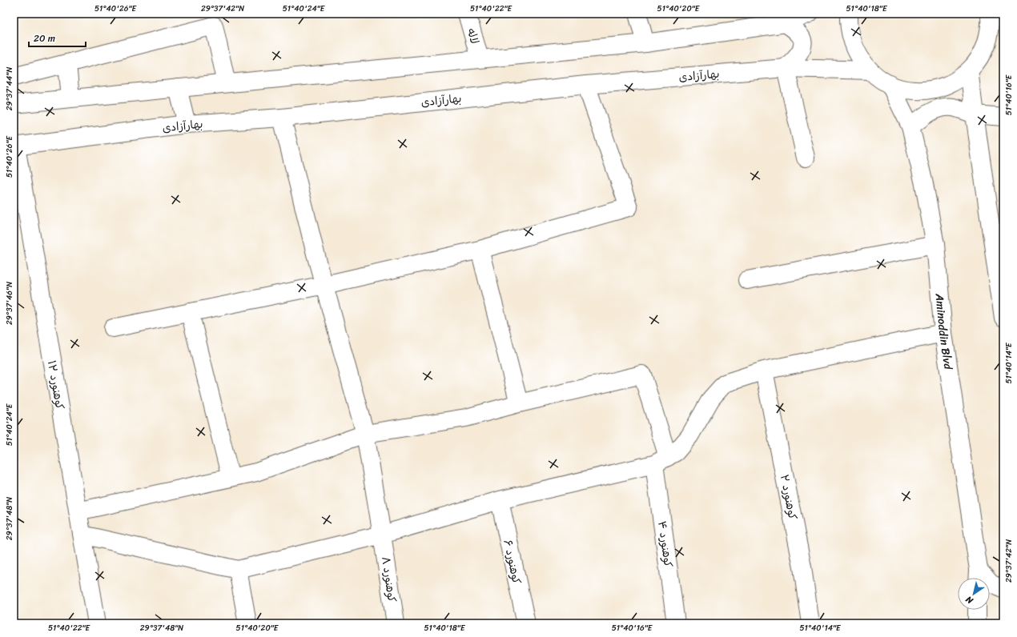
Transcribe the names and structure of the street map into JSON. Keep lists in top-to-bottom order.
{
  "streets": {
    "street": [
      "لاله",
      "بهارآزادی",
      "Aminoddin Blvd",
      "کوهنورد ۱۲",
      "کوهنورد ۲",
      "کوهنورد ۴",
      "کوهنورد ۶",
      "کوهنورد ۸"
    ]
  },
  "crossings": [
    ["بهارآزادی", "کوهنورد ۱۲"],
    ["بهارآزادی", "کوهنورد ۸"]
  ],
  "scale_bar": "20 m",
  "north": "bottom left",
  "coordinates": [
    "51°40'26\"E",
    "29°37'42\"N",
    "51°40'24\"E",
    "51°40'22\"E",
    "51°40'20\"E",
    "51°40'18\"E",
    "29°37'44\"N",
    "51°40'16\"E",
    "29°37'46\"N",
    "51°40'14\"E",
    "29°37'48\"N"
  ]
}
